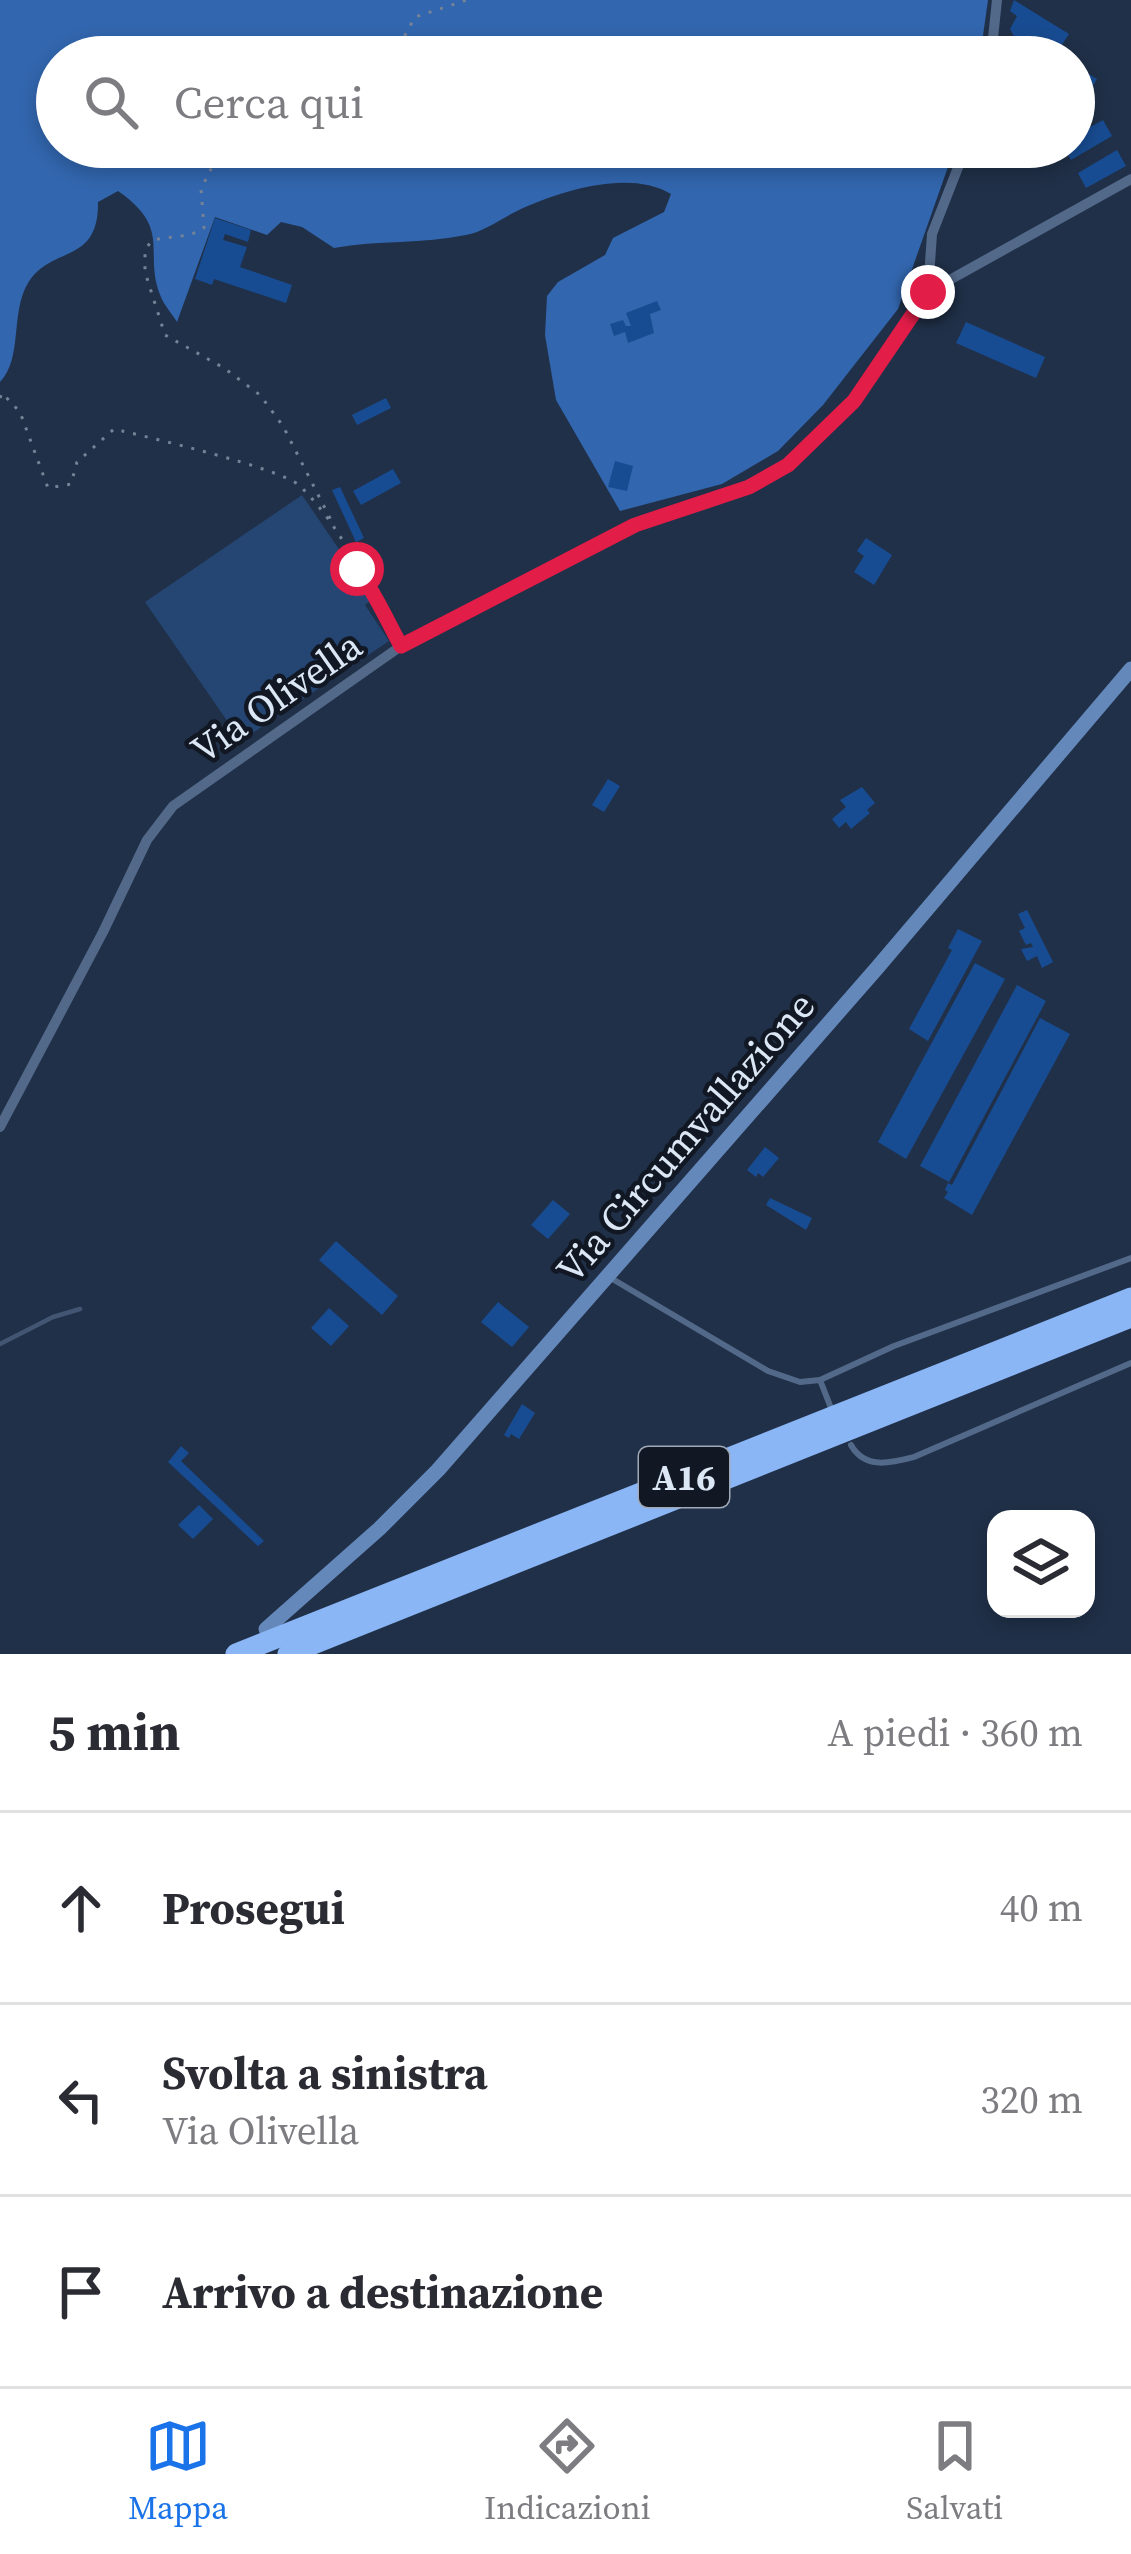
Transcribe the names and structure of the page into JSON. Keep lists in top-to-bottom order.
{
  "streets": {
    "highway": ["A16"],
    "street": ["Via Olivella", "Via Circumvallazione"]
  },
  "page": {
    "search": "Cerca qui",
    "heading": ["5 min", "A piedi · 360 m"],
    "list": [
      ["Prosegui", "40 m"],
      ["Svolta a sinistra", "Via Olivella", "320 m"],
      "Arrivo a destinazione"
    ],
    "nav": ["Mappa", "Indicazioni", "Salvati"]
  }
}
